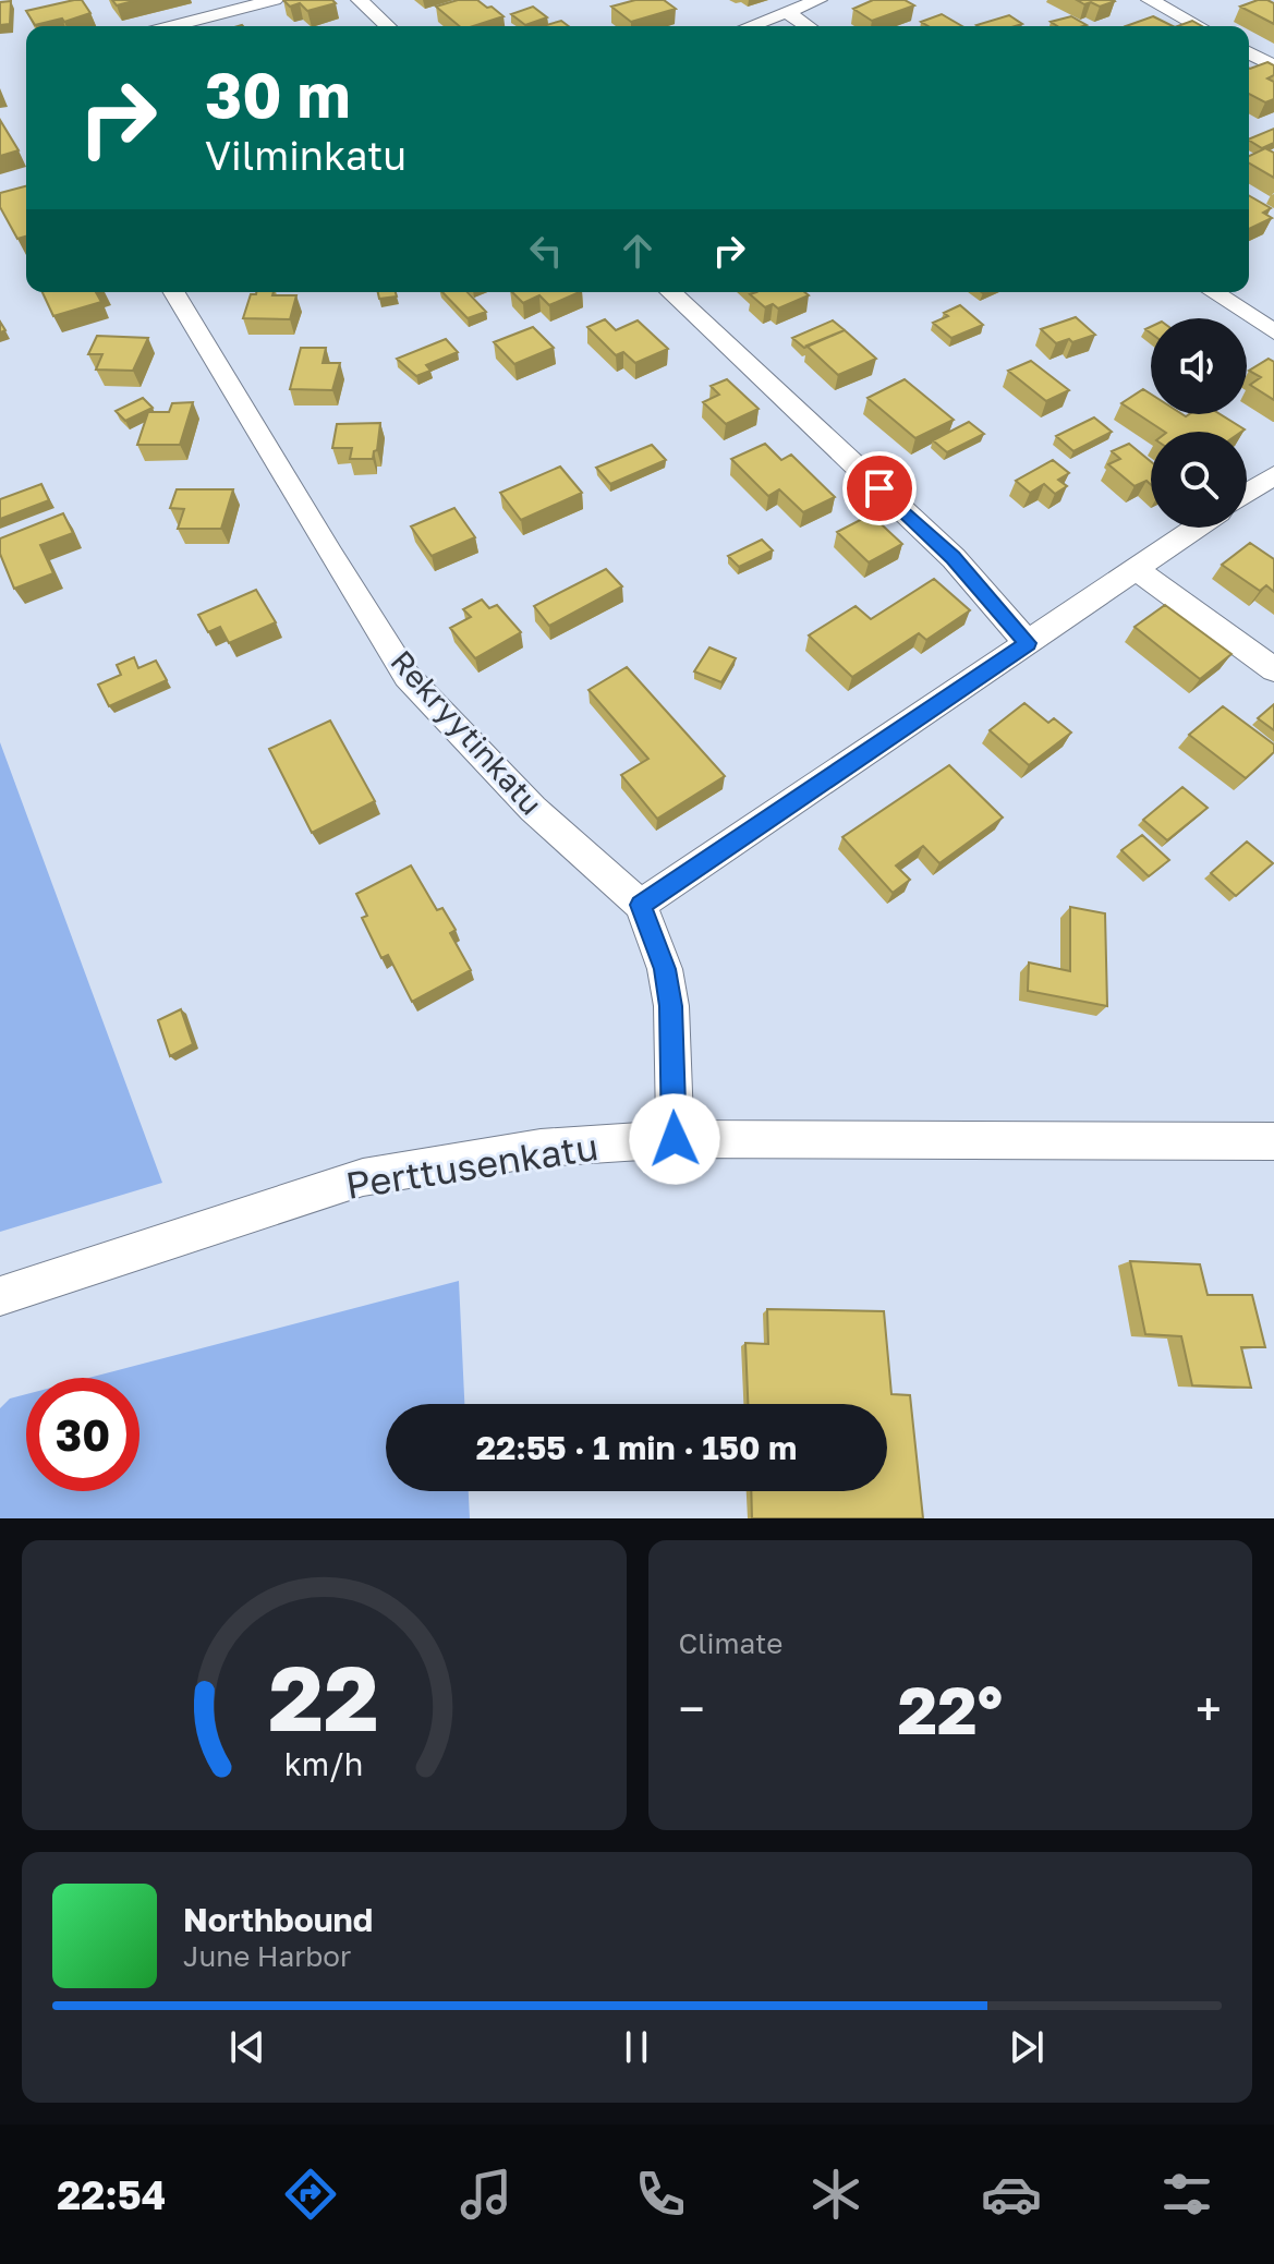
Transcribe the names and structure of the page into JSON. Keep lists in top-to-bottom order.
{
  "streets": {
    "street": ["Rekryytinkatu", "Perttusenkatu"]
  },
  "crossings": [
    ["Rekryytinkatu", "Perttusenkatu"]
  ],
  "page": {
    "turn": ["30 m", "Vilminkatu"],
    "limit": "30",
    "trip": "22:55 · 1 min · 150 m",
    "tile": "Climate",
    "heat": ["−", "22°", "+"],
    "song": ["Northbound", "June Harbor"],
    "tabs": "22:54",
    "gauge": ["22", "km/h"]
  }
}
